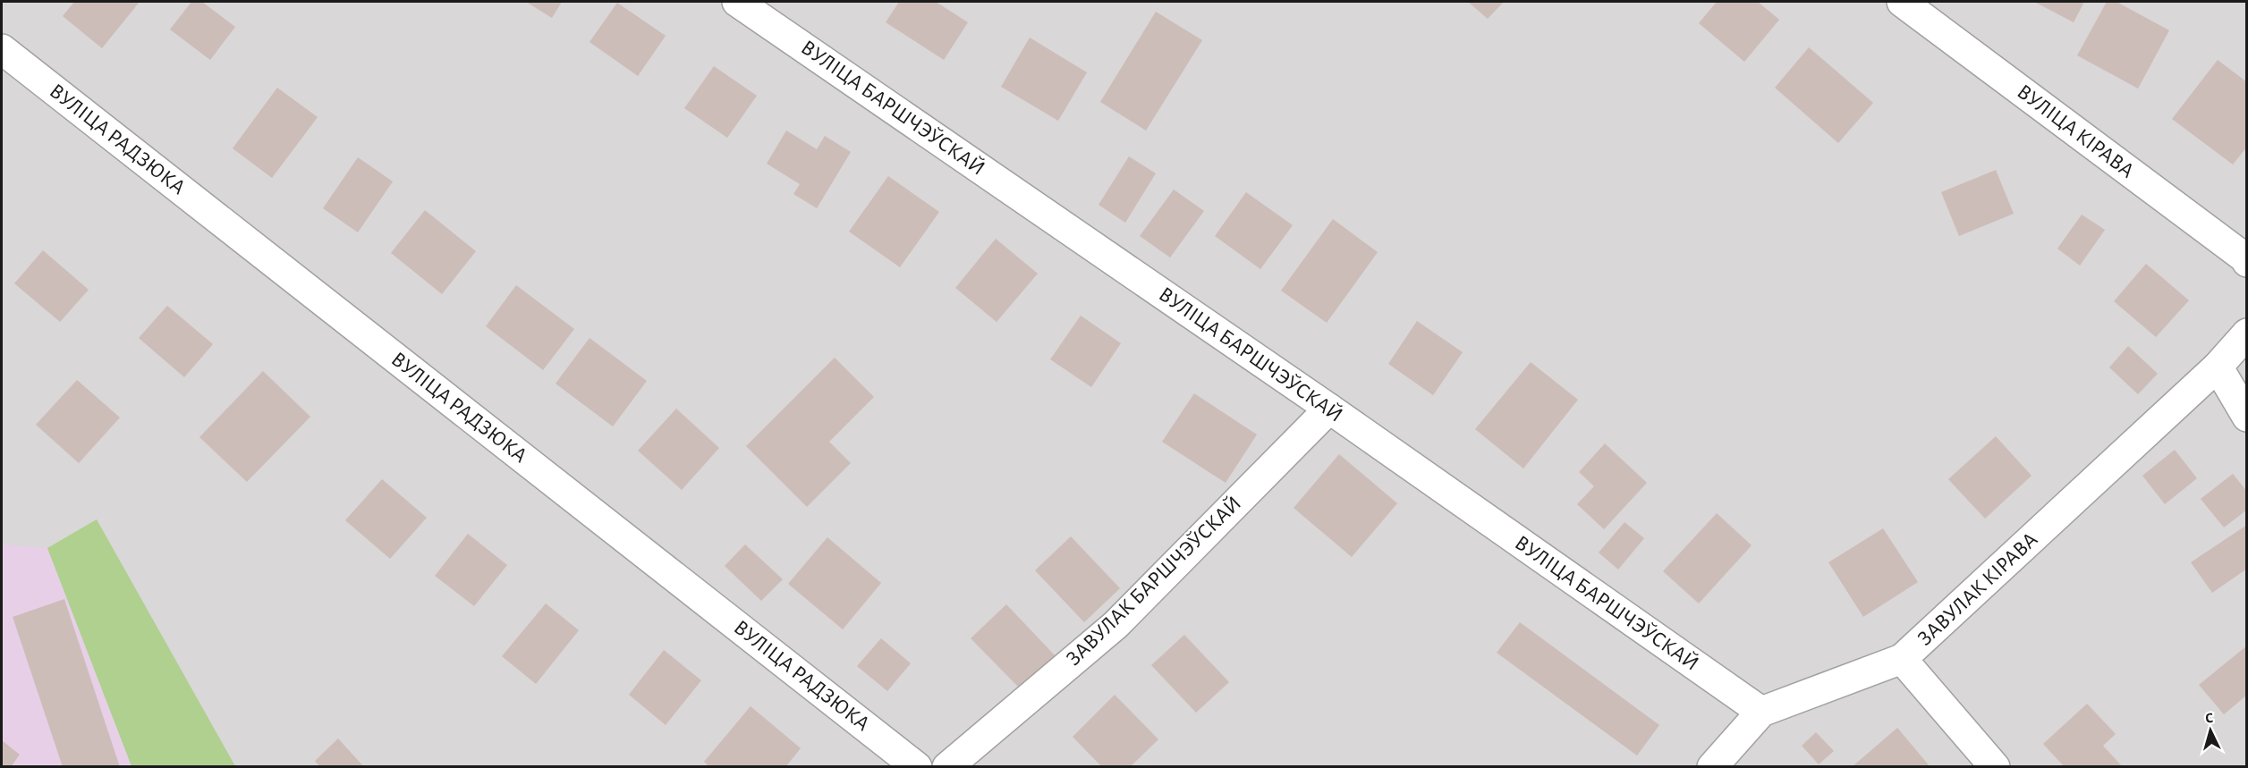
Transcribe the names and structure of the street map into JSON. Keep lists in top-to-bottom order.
{
  "streets": {
    "street": [
      "ВУЛІЦА БАРШЧЭЎСКАЙ",
      "ВУЛІЦА КІРАВА",
      "ВУЛІЦА РАДЗЮКА",
      "ЗАВУЛАК БАРШЧЭЎСКАЙ",
      "ЗАВУЛАК КІРАВА"
    ]
  },
  "crossings": [
    ["ВУЛІЦА БАРШЧЭЎСКАЙ", "ЗАВУЛАК БАРШЧЭЎСКАЙ"],
    ["ВУЛІЦА БАРШЧЭЎСКАЙ", "ЗАВУЛАК КІРАВА"]
  ],
  "north": "top"
}
